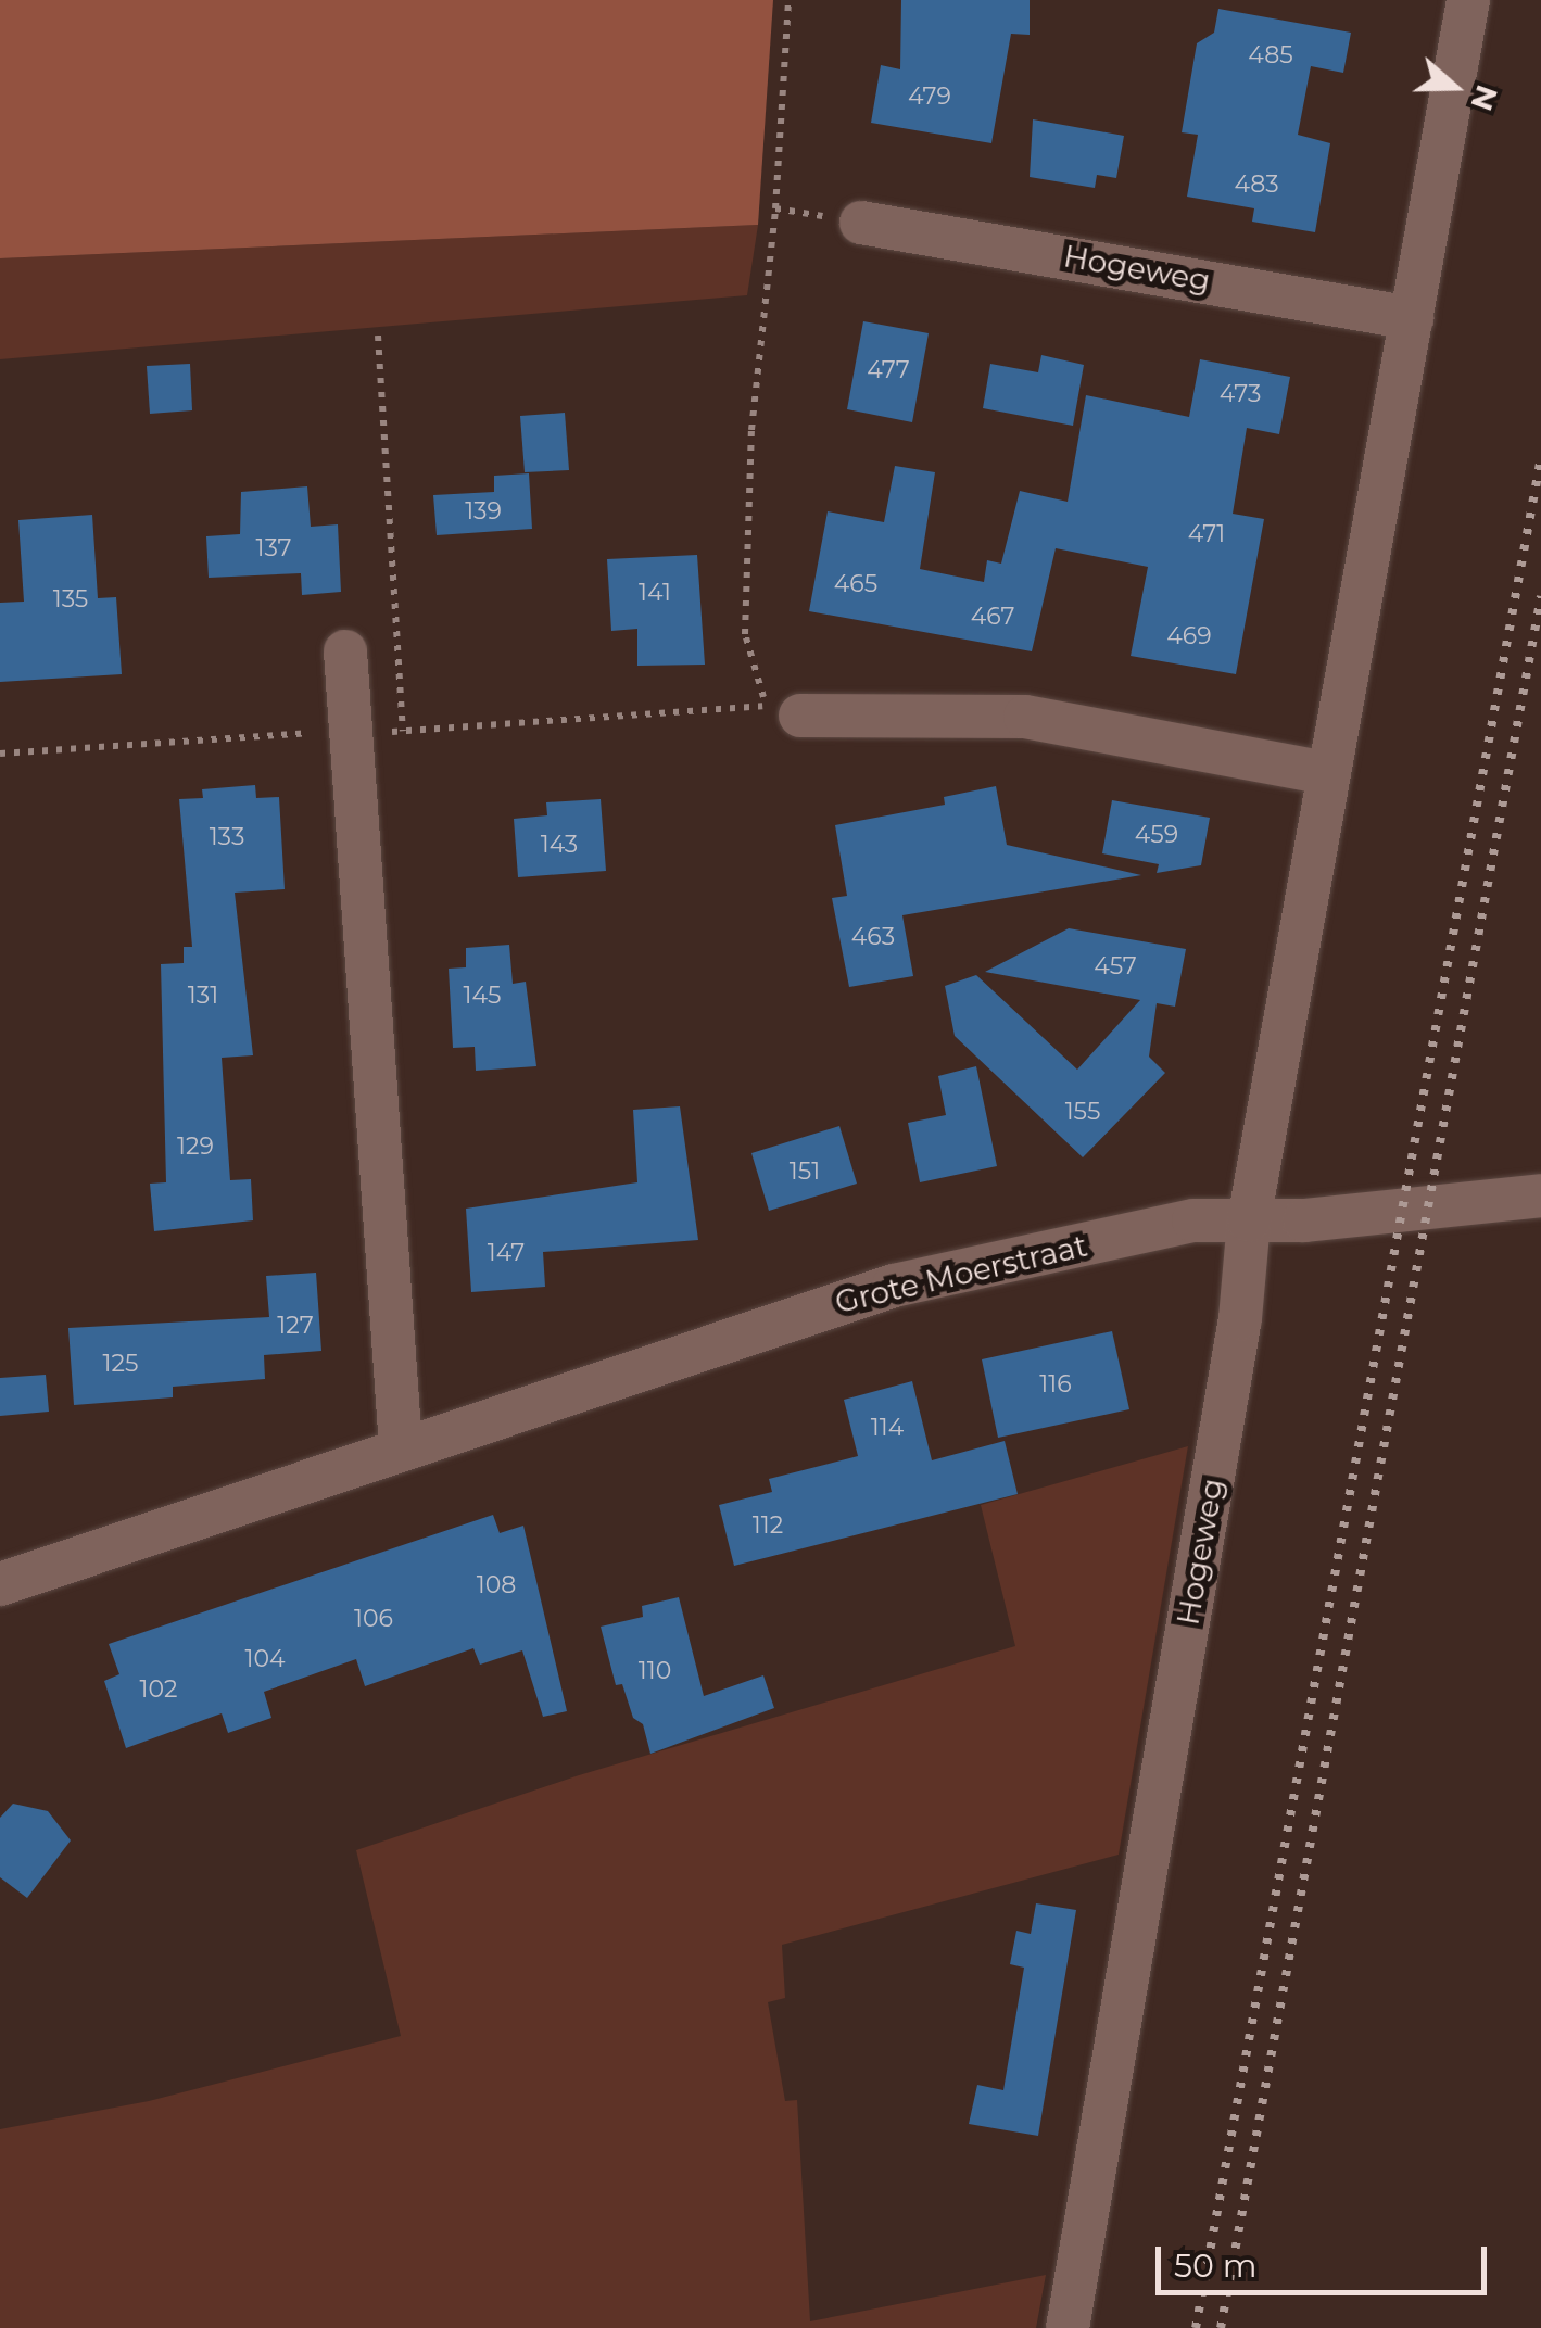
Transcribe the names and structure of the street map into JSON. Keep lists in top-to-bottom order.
{
  "streets": {
    "street": ["Hogeweg", "Grote Moerstraat"]
  },
  "crossings": [
    ["Hogeweg", "Grote Moerstraat"]
  ],
  "house_numbers": [
    "485",
    "479",
    "483",
    "477",
    "473",
    "139",
    "471",
    "137",
    "465",
    "141",
    "135",
    "467",
    "469",
    "459",
    "133",
    "143",
    "463",
    "457",
    "131",
    "145",
    "155",
    "129",
    "151",
    "147",
    "127",
    "125",
    "116",
    "114",
    "112",
    "108",
    "106",
    "104",
    "110",
    "102"
  ],
  "scale_bar": "50 m",
  "north": "right"
}
